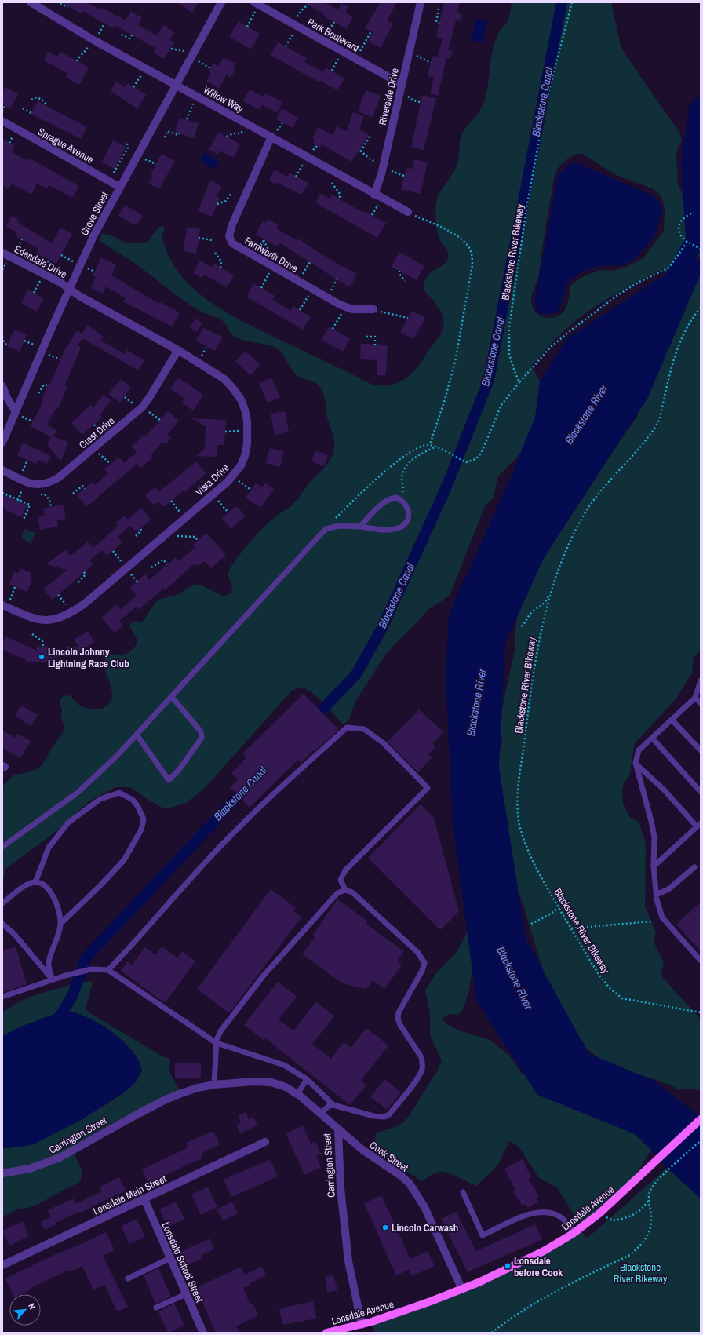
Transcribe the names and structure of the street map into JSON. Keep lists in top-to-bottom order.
{
  "streets": {
    "main road": ["Lonsdale Avenue"],
    "street": [
      "Park Boulevard",
      "Riverside Drive",
      "Willow Way",
      "Sprague Avenue",
      "Grove Street",
      "Farnworth Drive",
      "Edendale Drive",
      "Crest Drive",
      "Vista Drive",
      "Carrington Street",
      "Cook Street",
      "Lonsdale Main Street",
      "Lonsdale School Street"
    ],
    "path": ["Blackstone River Bikeway"]
  },
  "crossings": [
    ["Park Boulevard", "Riverside Drive"],
    ["Riverside Drive", "Willow Way"],
    ["Willow Way", "Grove Street"],
    ["Willow Way", "Farnworth Drive"],
    ["Sprague Avenue", "Grove Street"],
    ["Grove Street", "Edendale Drive"],
    ["Grove Street", "Vista Drive"],
    ["Edendale Drive", "Vista Drive"],
    ["Crest Drive", "Vista Drive"],
    ["Carrington Street", "Cook Street"],
    ["Carrington Street", "Lonsdale Avenue"],
    ["Cook Street", "Lonsdale Avenue"],
    ["Lonsdale Main Street", "Lonsdale School Street"]
  ],
  "water": ["Blackstone Canal", "Blackstone River"],
  "parks": ["Blackstone River Bikeway"],
  "places": {
    "other": ["Lincoln Johnny Lightning Race Club", "Lincoln Carwash"],
    "transit": ["Lonsdale before Cook"]
  },
  "north": "top right"
}
